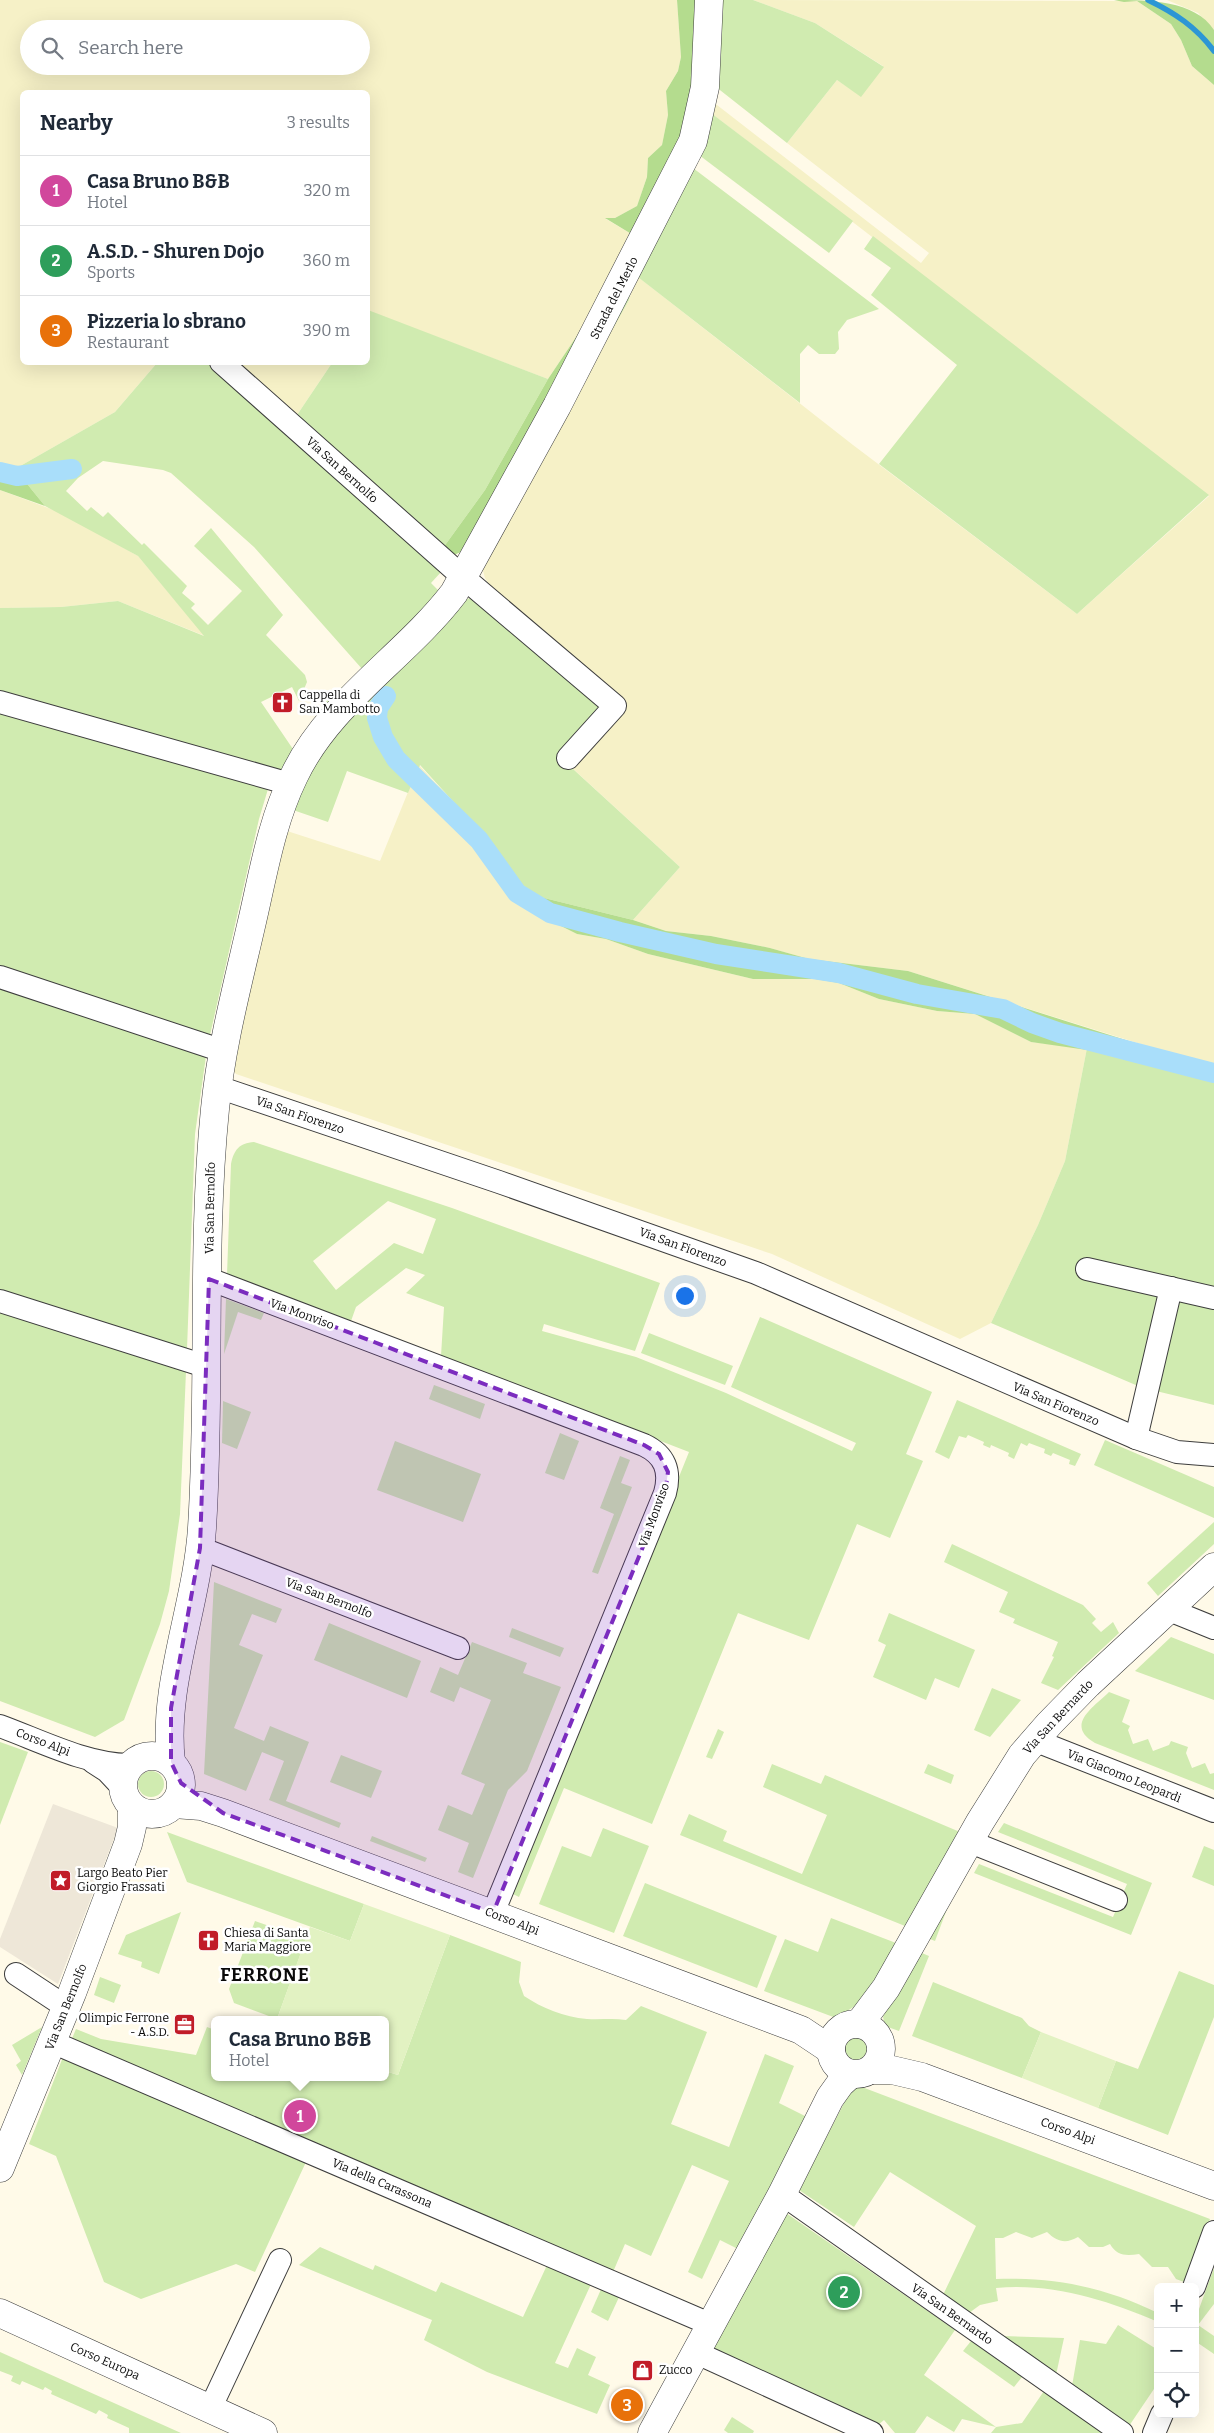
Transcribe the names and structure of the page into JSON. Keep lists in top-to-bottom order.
{
  "streets": {
    "street": [
      "Strada del Merlo",
      "Via San Bernolfo",
      "Via San Fiorenzo",
      "Via Monviso",
      "Via San Bernardo",
      "Corso Alpi",
      "Via Giacomo Leopardi",
      "Via della Carassona",
      "Corso Europa"
    ]
  },
  "crossings": [
    ["Strada del Merlo", "Via San Bernolfo"],
    ["Via San Bernolfo", "Via San Fiorenzo"],
    ["Via San Bernolfo", "Via Monviso"],
    ["Via San Bernolfo", "Corso Alpi"],
    ["Via San Bernolfo", "Via della Carassona"],
    ["Via Monviso", "Corso Alpi"],
    ["Via San Bernardo", "Corso Alpi"],
    ["Via San Bernardo", "Via Giacomo Leopardi"],
    ["Via San Bernardo", "Via della Carassona"]
  ],
  "districts": ["FERRONE"],
  "places": {
    "church": ["Cappella di San Mambotto", "Chiesa di Santa Maria Maggiore"],
    "place": ["Largo Beato Pier Giorgio Frassati"],
    "office": ["Olimpic Ferrone - A.S.D."],
    "shop": ["Zucco"]
  },
  "page": {
    "search": "Search here",
    "heading": ["Nearby", "3 results"],
    "list": [
      {
        "mark": "1",
        "name": "Casa Bruno B&B",
        "note": "Hotel",
        "value": "320 m"
      },
      {
        "mark": "2",
        "name": "A.S.D. - Shuren Dojo",
        "note": "Sports",
        "value": "360 m"
      },
      {
        "mark": "3",
        "name": "Pizzeria lo sbrano",
        "note": "Restaurant",
        "value": "390 m"
      }
    ],
    "popup": ["Casa Bruno B&B", "Hotel"],
    "pins": ["1", "2", "3"],
    "map_buttons": ["+", "−"]
  }
}
